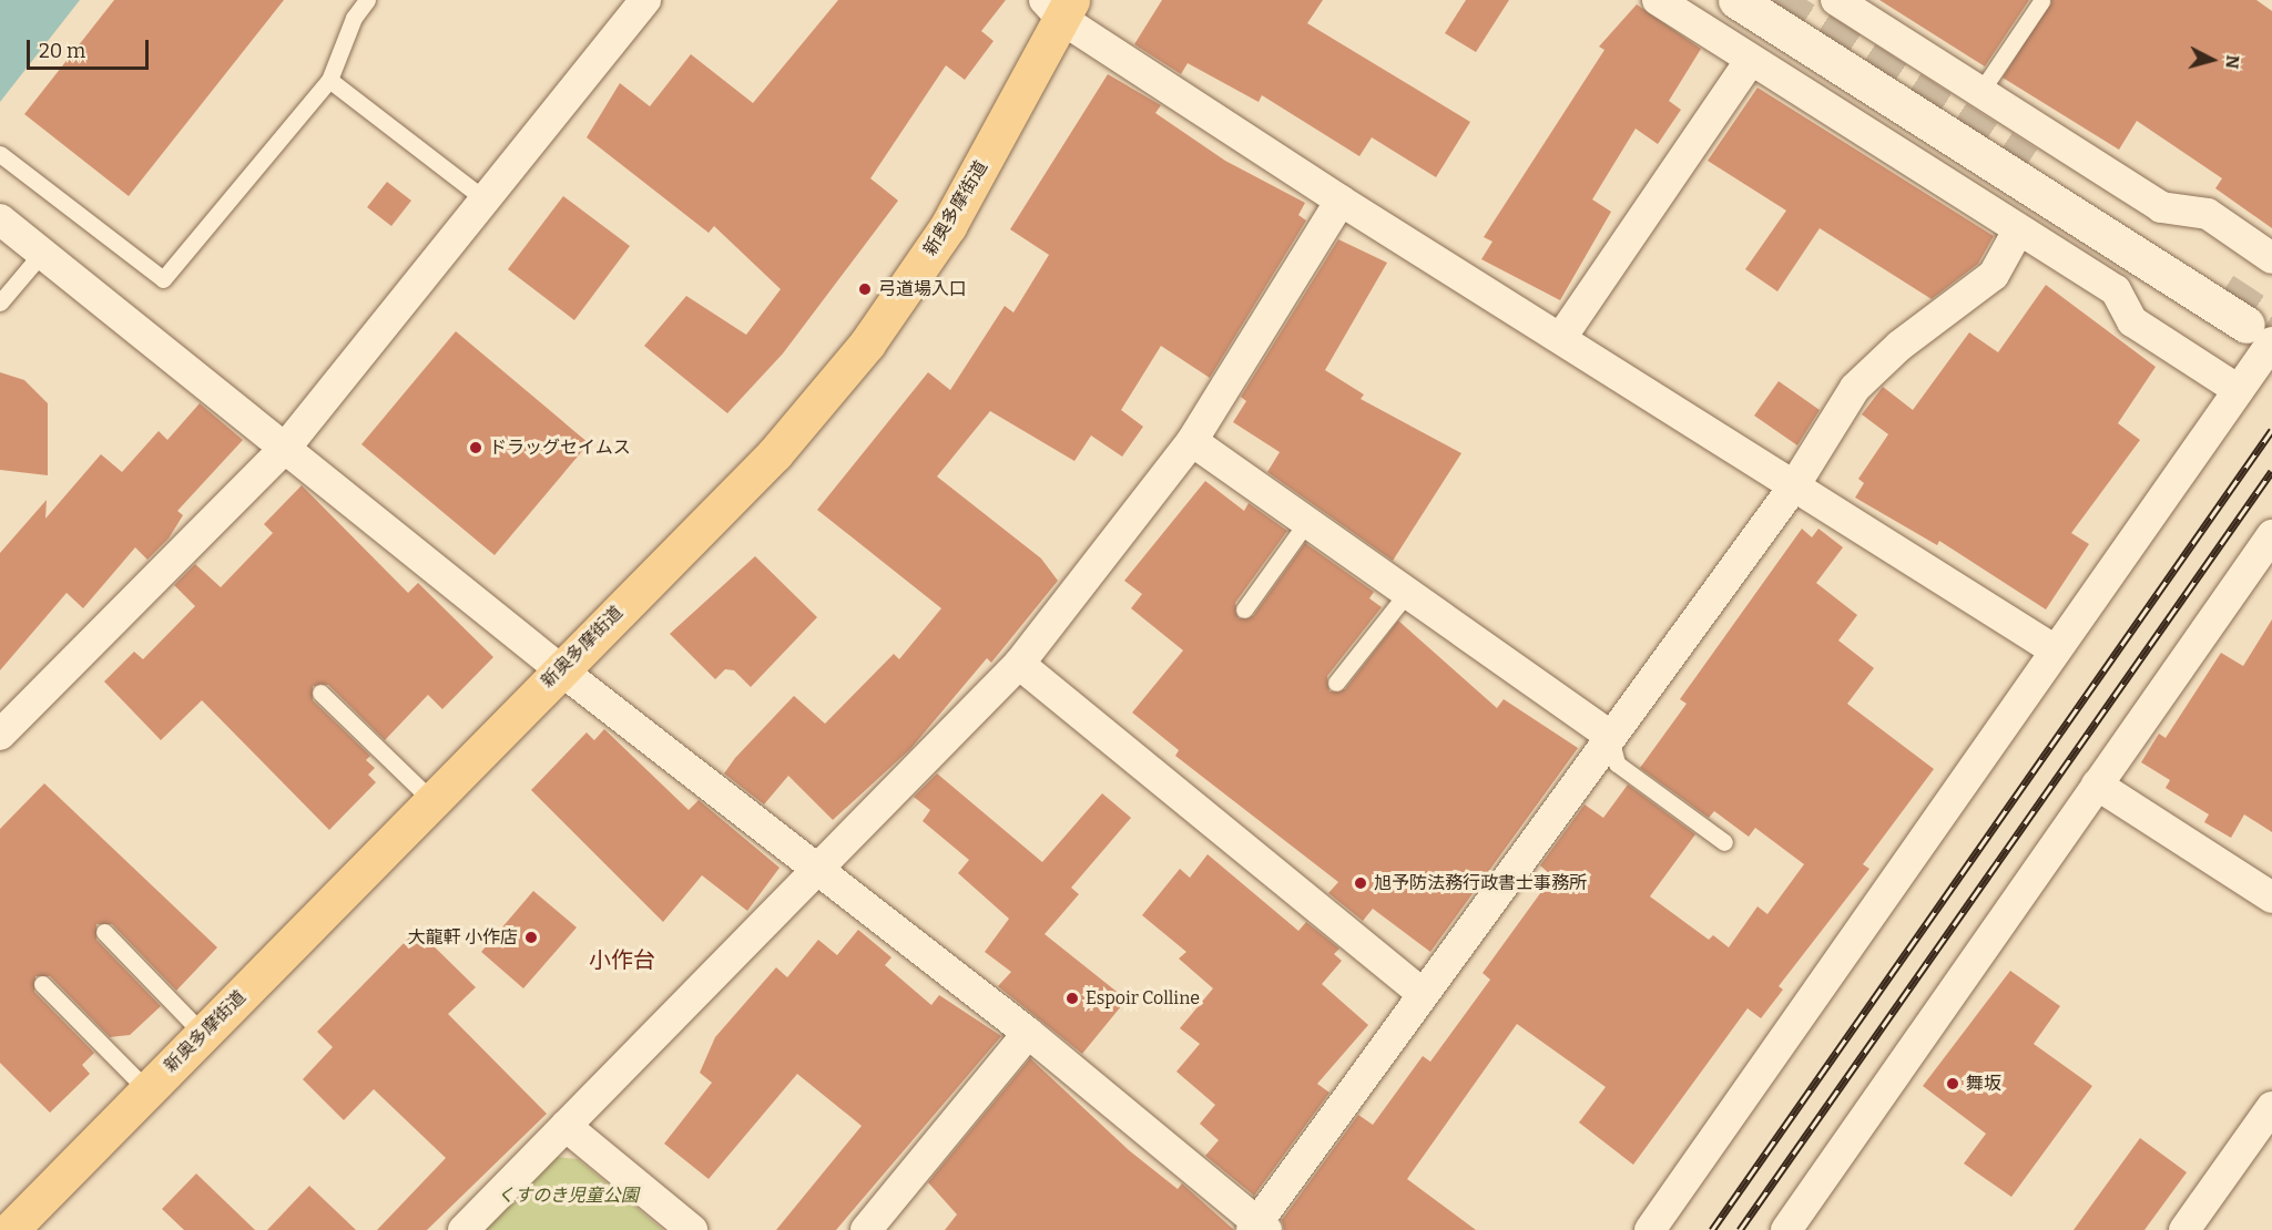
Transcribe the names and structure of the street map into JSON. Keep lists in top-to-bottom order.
{
  "streets": {
    "main road": ["新奥多摩街道"]
  },
  "districts": ["小作台"],
  "parks": ["くすのき児童公園"],
  "places": [
    "弓道場入口",
    "ドラッグセイムス",
    "旭予防法務行政書士事務所",
    "大龍軒 小作店",
    "Espoir Colline",
    "舞坂"
  ],
  "scale_bar": "20 m",
  "north": "right"
}
